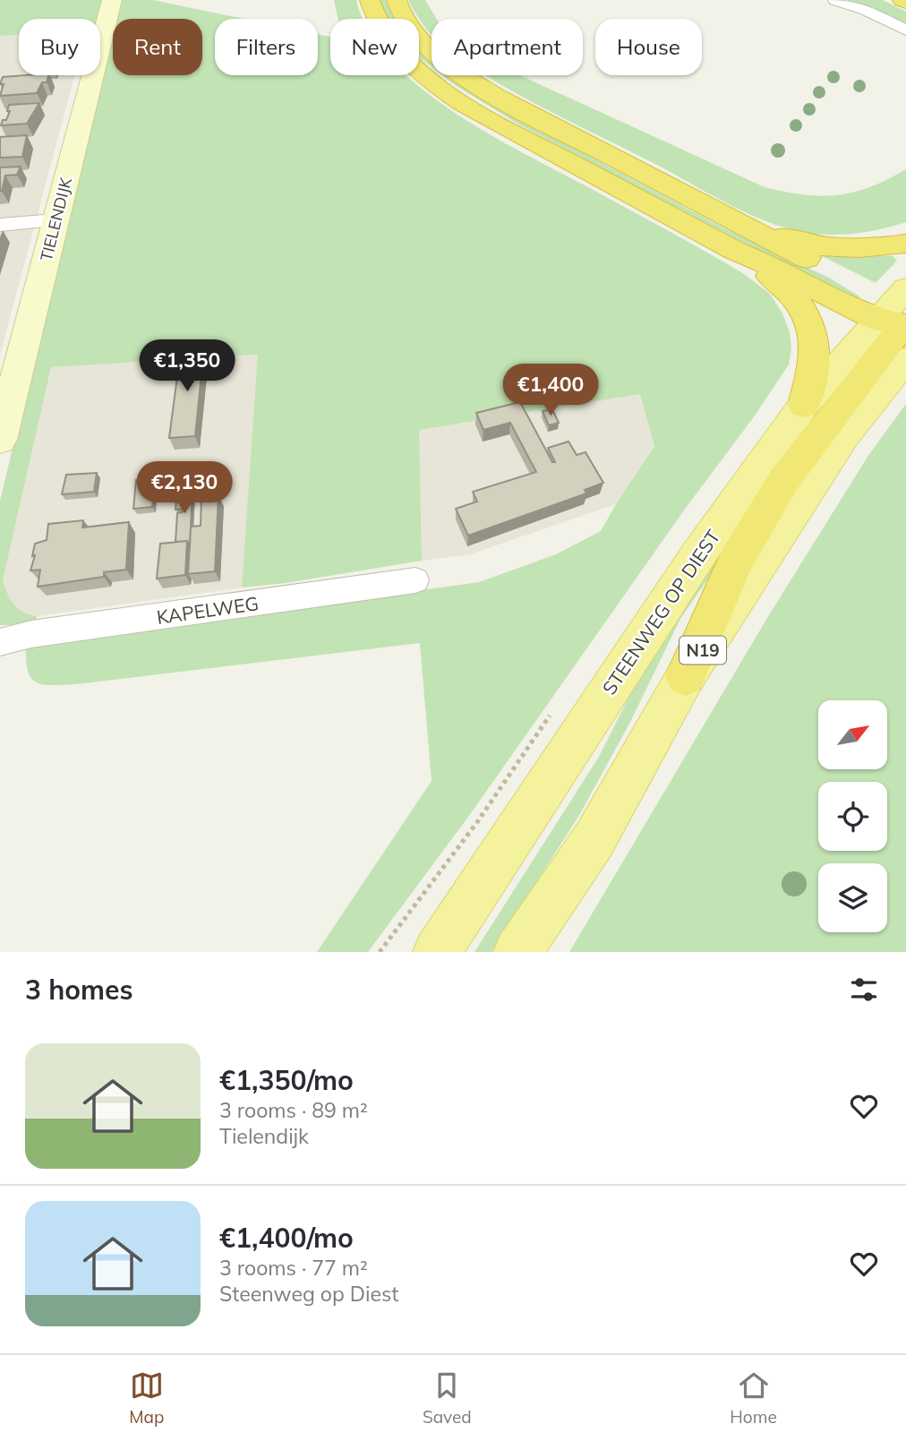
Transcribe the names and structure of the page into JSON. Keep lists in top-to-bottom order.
{
  "streets": {
    "main road": ["STEENWEG OP DIEST", "N19"],
    "street": ["TIELENDIJK", "KAPELWEG"]
  },
  "crossings": [
    ["STEENWEG OP DIEST", "N19"]
  ],
  "north": "top right",
  "page": {
    "chip": [
      "Buy",
      "Rent",
      "Filters",
      "New",
      "Apartment",
      "House"
    ],
    "price": ["€1,350", "€1,400", "€2,130"],
    "heading": "3 homes",
    "list": [
      {
        "name": "€1,350/mo",
        "note": "3 rooms · 89 m² · Tielendijk"
      },
      {
        "name": "€1,400/mo",
        "note": "3 rooms · 77 m² · Steenweg op Diest"
      }
    ],
    "tabs": ["Map", "Saved", "Home"]
  }
}
